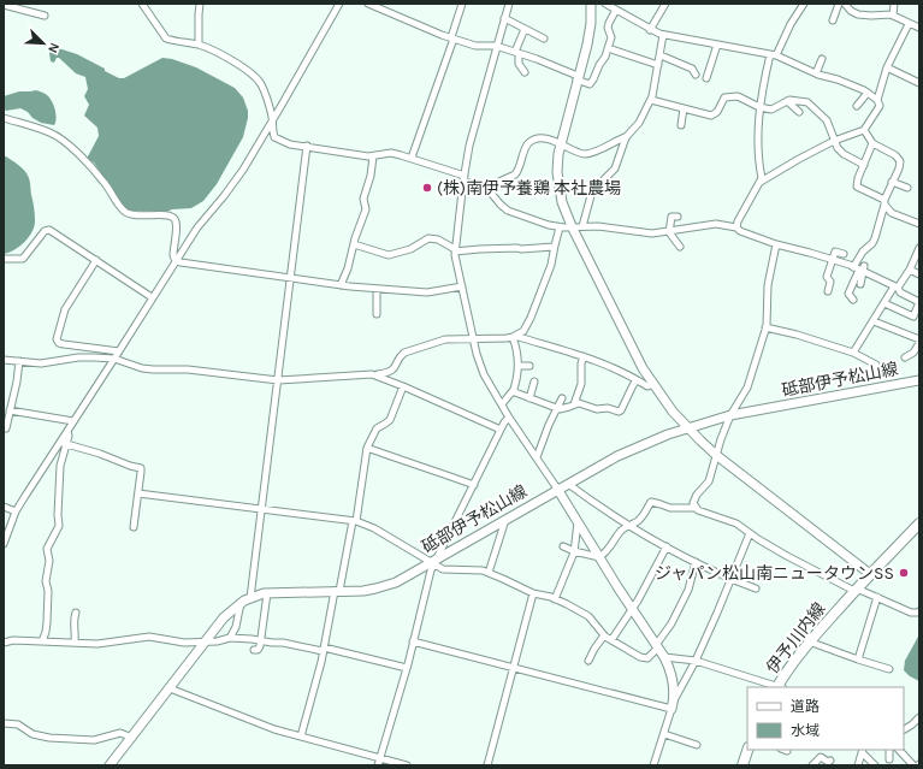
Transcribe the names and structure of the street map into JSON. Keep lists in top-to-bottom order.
{
  "streets": {
    "main road": ["伊予川内線"],
    "street": ["砥部伊予松山線"]
  },
  "places": ["(株)南伊予養鶏 本社農場", "ジャパン松山南ニュータウンSS"],
  "legend": ["道路", "水域"],
  "north": "bottom right"
}
